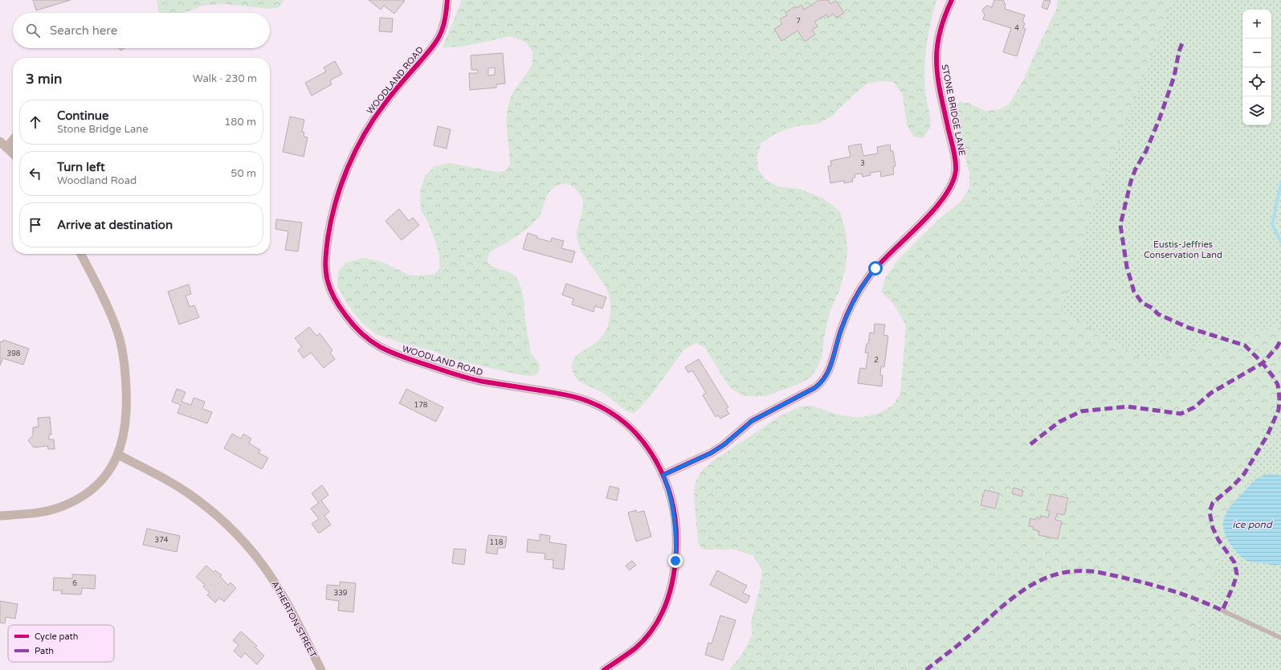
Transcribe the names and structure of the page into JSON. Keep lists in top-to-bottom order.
{
  "streets": {
    "street": ["WOODLAND ROAD", "STONE BRIDGE LANE", "ATHERTON STREET"]
  },
  "crossings": [
    ["WOODLAND ROAD", "STONE BRIDGE LANE"]
  ],
  "water": ["ice pond"],
  "parks": ["Eustis-Jeffries Conservation Land"],
  "house_numbers": [
    "7",
    "4",
    "3",
    "398",
    "2",
    "178",
    "374",
    "118",
    "6",
    "339"
  ],
  "legend": ["Cycle path", "Path"],
  "page": {
    "map_buttons": ["+", "−"],
    "search": "Search here",
    "heading": ["3 min", "Walk · 230 m"],
    "list": [
      ["Continue", "Stone Bridge Lane", "180 m"],
      ["Turn left", "Woodland Road", "50 m"],
      "Arrive at destination"
    ]
  }
}
